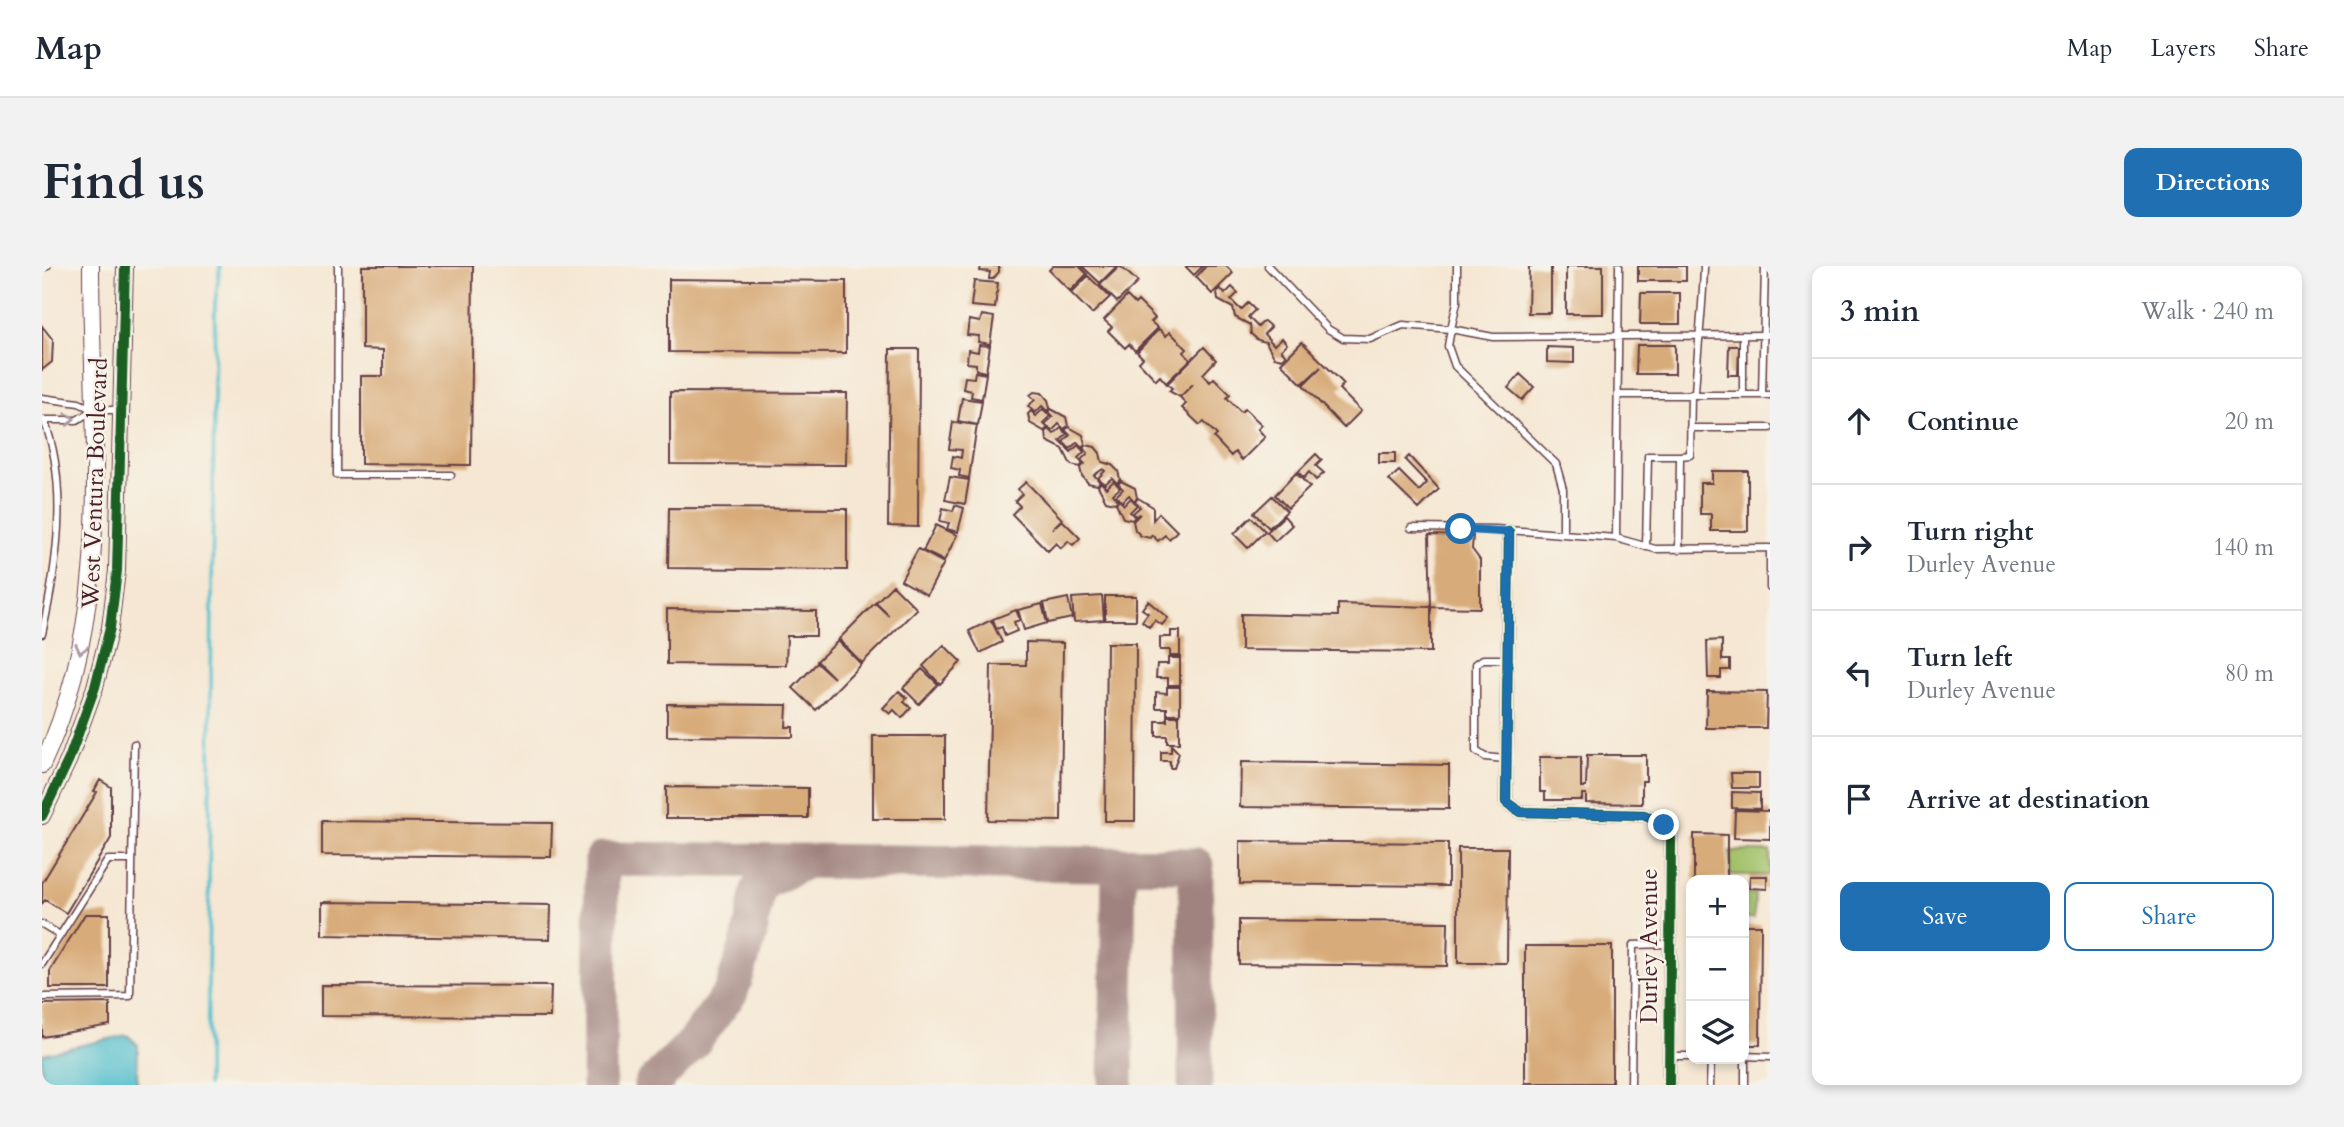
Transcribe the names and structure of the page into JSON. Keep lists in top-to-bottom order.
{
  "streets": {
    "street": ["West Ventura Boulevard", "Durley Avenue"]
  },
  "page": {
    "header": "Map",
    "nav": ["Map", "Layers", "Share"],
    "buttons": [
      "Directions",
      ["Save", "Share"]
    ],
    "title": "Find us",
    "heading": ["3 min", "Walk · 240 m"],
    "list": [
      ["Continue", "20 m"],
      ["Turn right", "Durley Avenue", "140 m"],
      ["Turn left", "Durley Avenue", "80 m"],
      "Arrive at destination"
    ],
    "map_buttons": ["+", "−"]
  }
}
